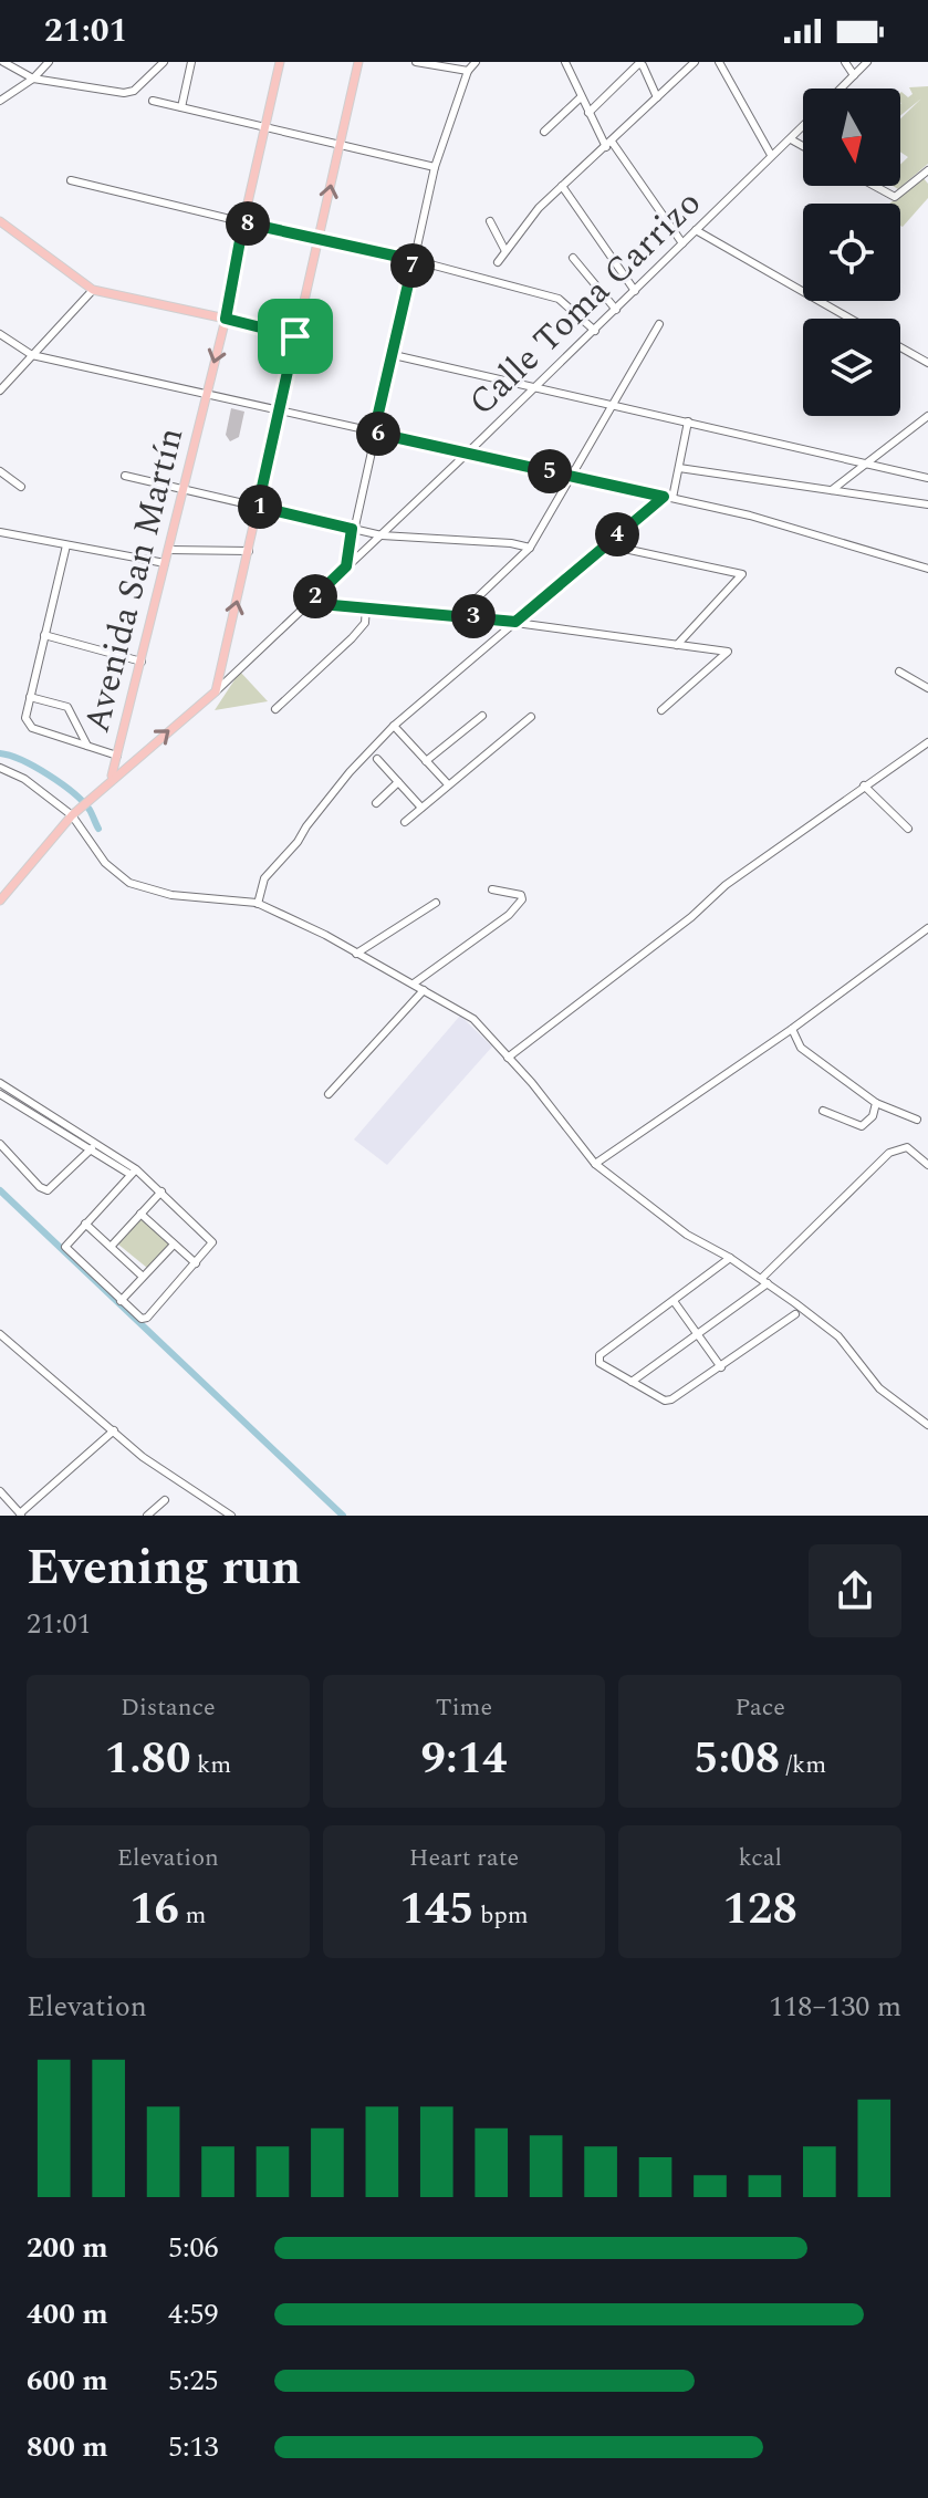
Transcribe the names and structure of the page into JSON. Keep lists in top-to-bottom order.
{
  "streets": {
    "main road": ["Calle Toma Carrizo", "Avenida San Martín"]
  },
  "crossings": [
    ["Calle Toma Carrizo", "Avenida San Martín"]
  ],
  "north": "bottom",
  "page": {
    "status": "21:01",
    "pins": [
      "8",
      "7",
      "6",
      "5",
      "1",
      "4",
      "2",
      "3"
    ],
    "heading": ["Evening run", "21:01"],
    "stats": [
      ["Distance", "1.80 km"],
      ["Time", "9:14"],
      ["Pace", "5:08 /km"],
      ["Elevation", "16 m"],
      ["Heart rate", "145 bpm"],
      ["kcal", "128"]
    ],
    "chart": ["Elevation", "118–130 m"],
    "list": [
      {
        "name": "200 m",
        "note": "5:06"
      },
      {
        "name": "400 m",
        "note": "4:59"
      },
      {
        "name": "600 m",
        "note": "5:25"
      },
      {
        "name": "800 m",
        "note": "5:13"
      }
    ]
  }
}
